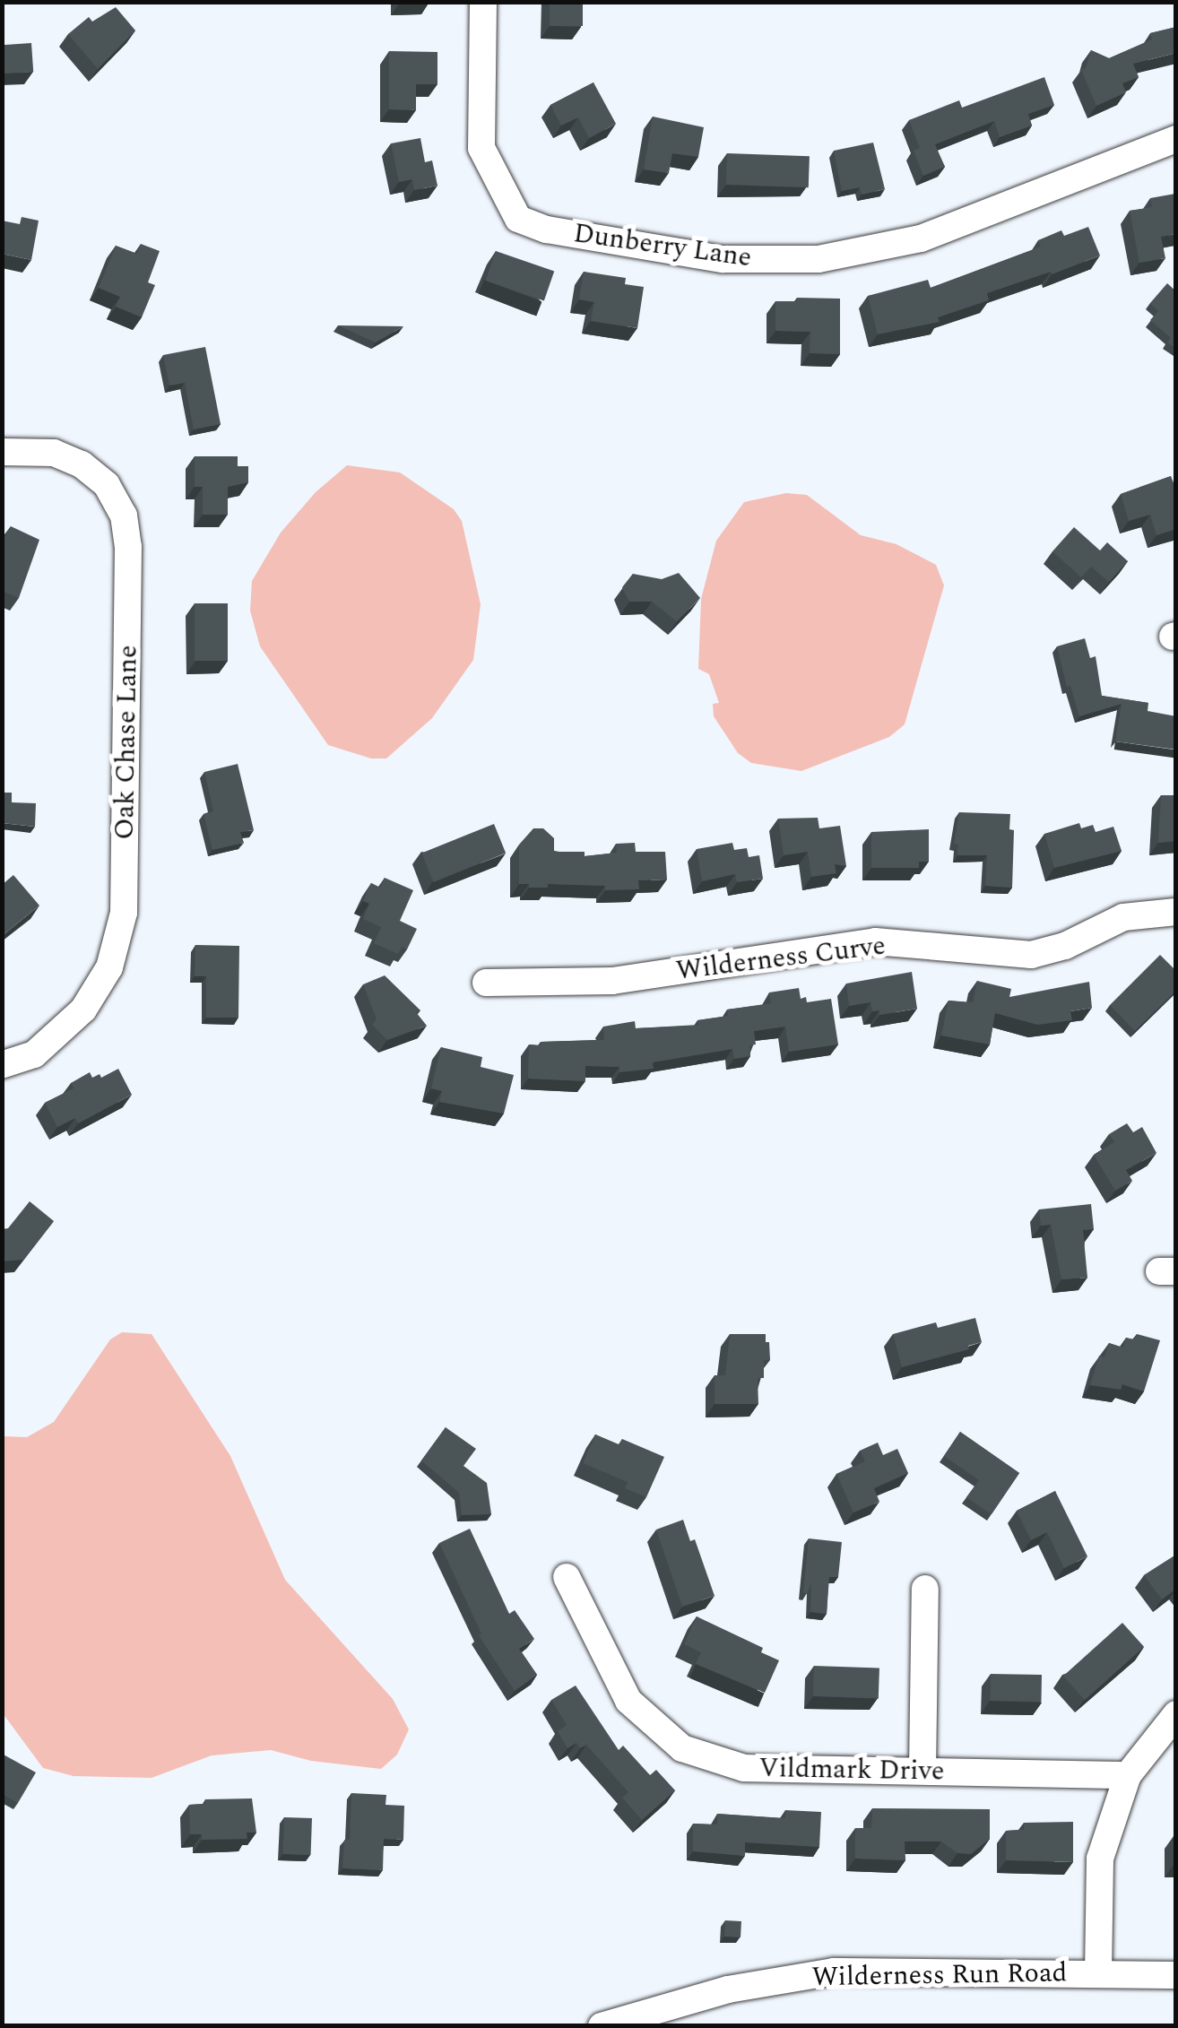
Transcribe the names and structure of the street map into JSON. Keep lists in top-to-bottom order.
{
  "streets": {
    "street": [
      "Dunberry Lane",
      "Oak Chase Lane",
      "Wilderness Curve",
      "Vildmark Drive",
      "Wilderness Run Road"
    ]
  }
}
